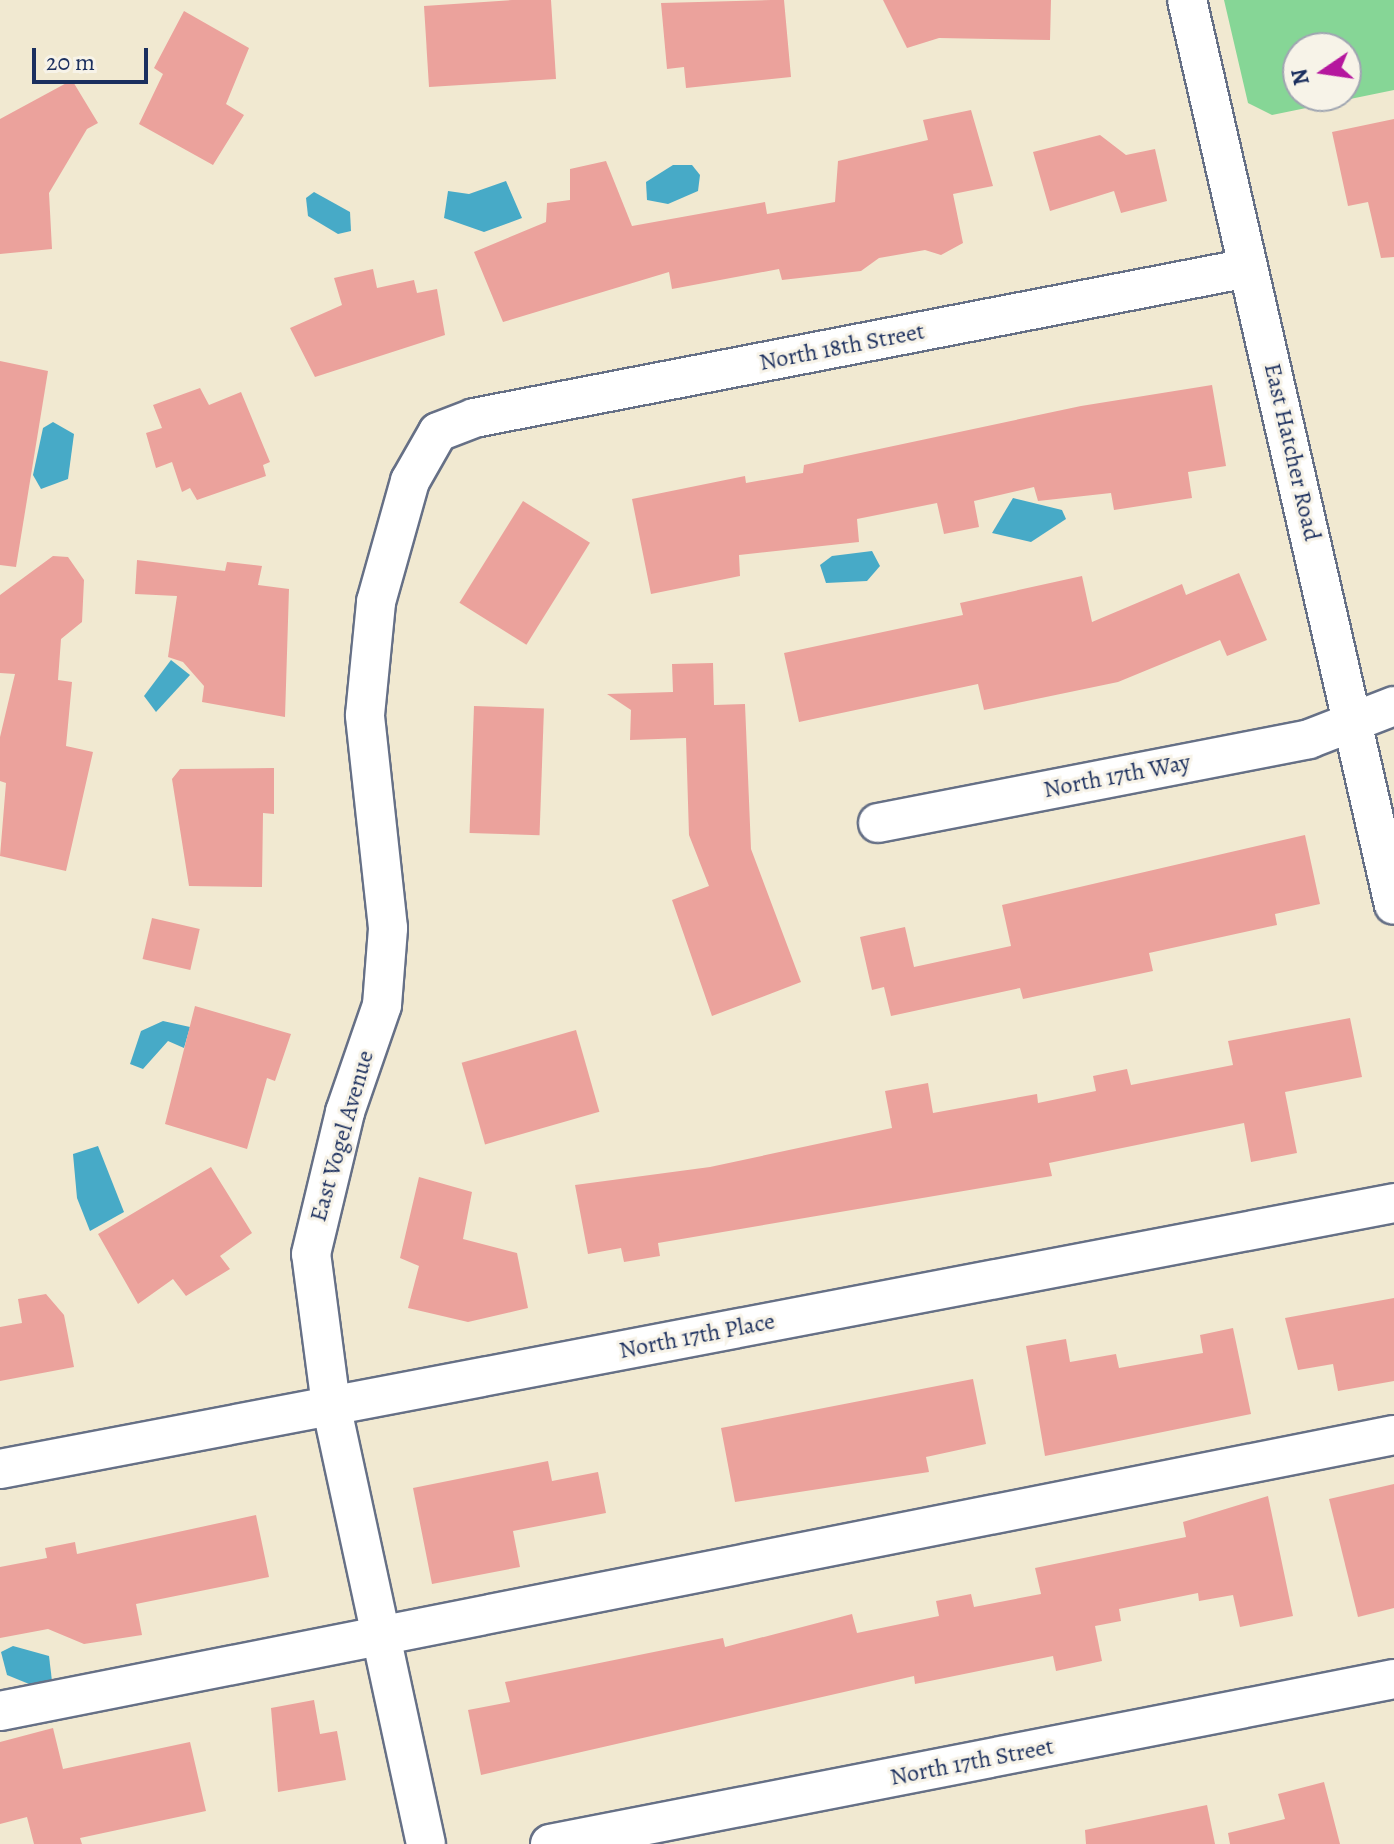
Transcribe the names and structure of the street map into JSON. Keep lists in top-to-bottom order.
{
  "streets": {
    "street": [
      "North 18th Street",
      "East Hatcher Road",
      "North 17th Way",
      "East Vogel Avenue",
      "North 17th Place",
      "North 17th Street"
    ]
  },
  "crossings": [
    ["North 18th Street", "East Hatcher Road"],
    ["North 18th Street", "East Vogel Avenue"],
    ["East Hatcher Road", "North 17th Way"],
    ["East Vogel Avenue", "North 17th Place"]
  ],
  "scale_bar": "20 m",
  "north": "left"
}
